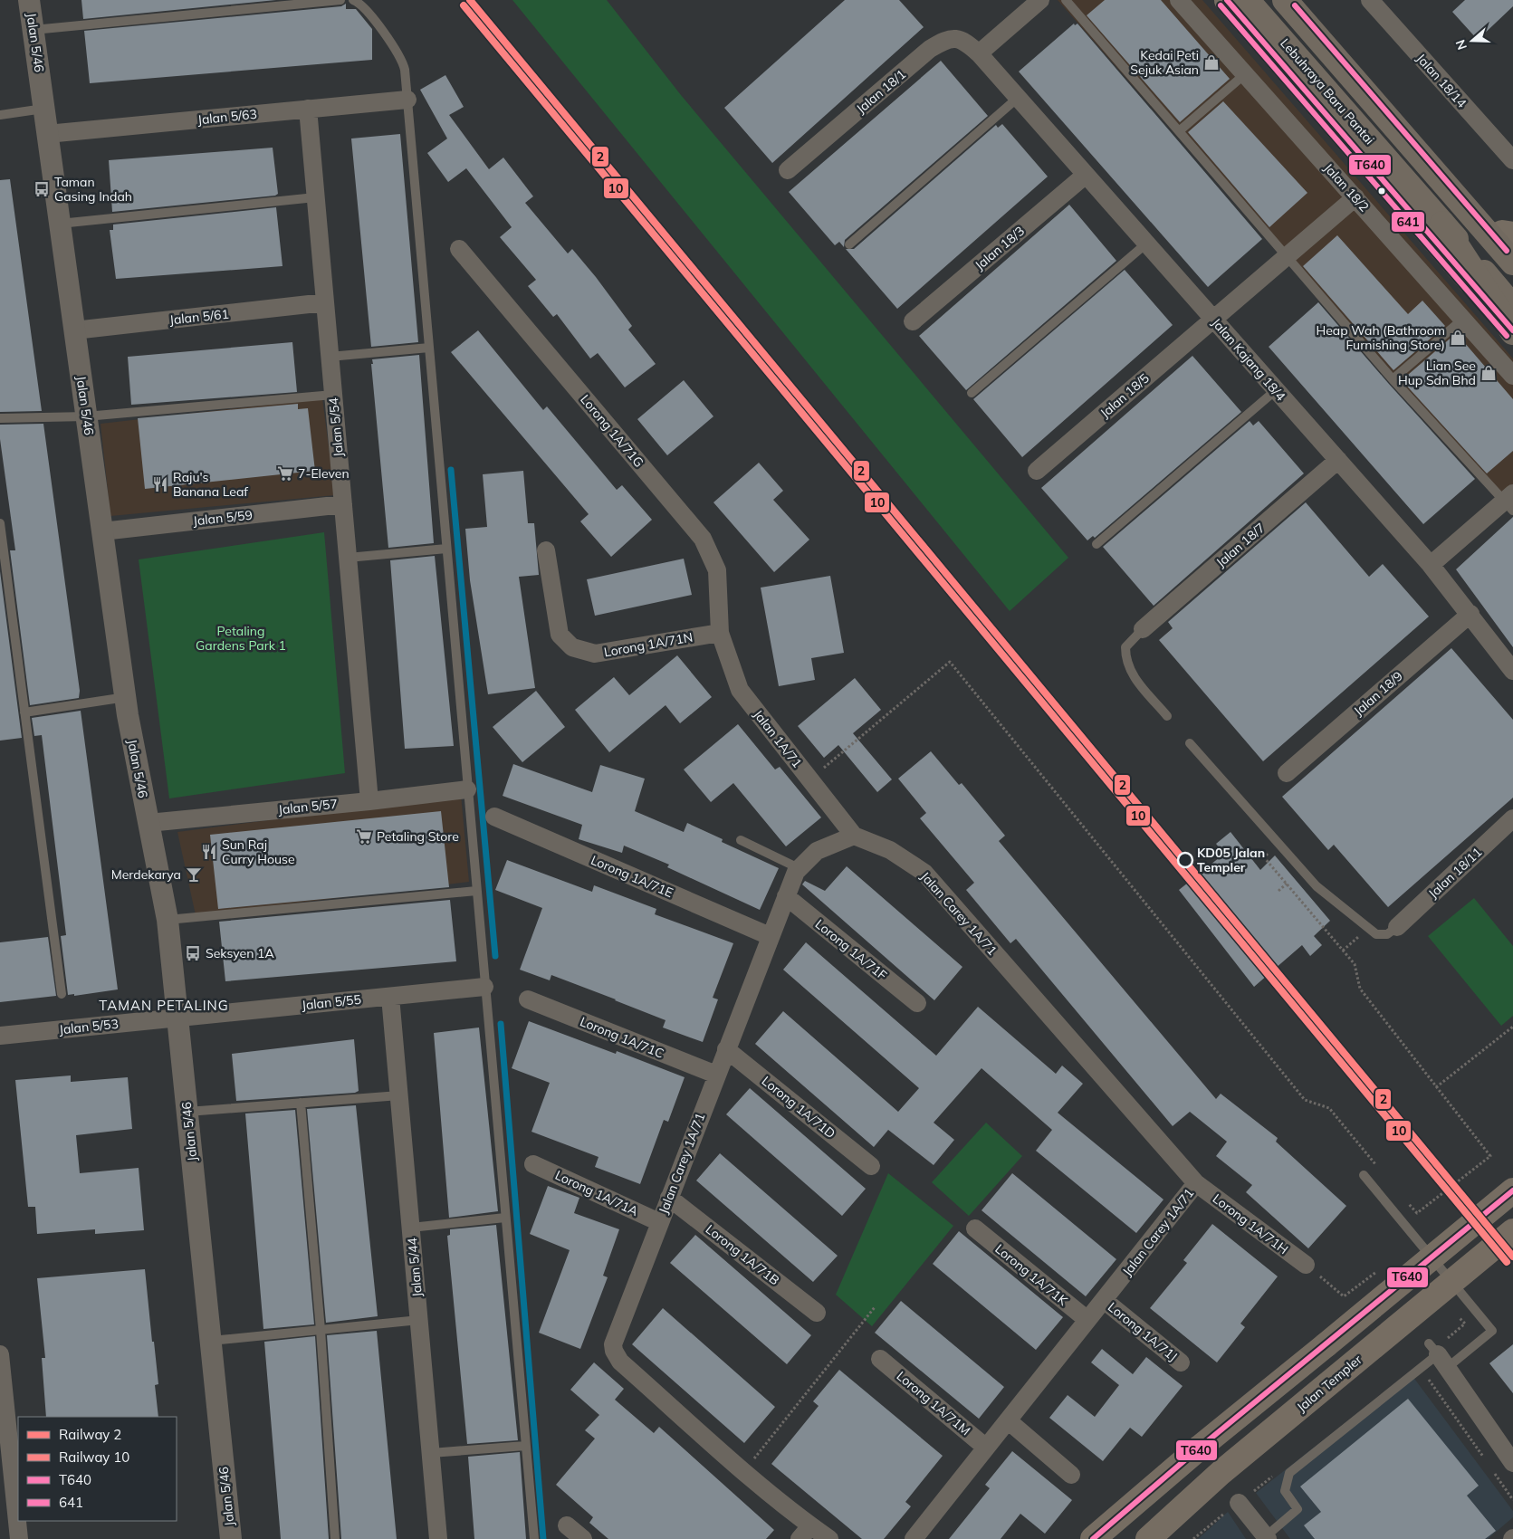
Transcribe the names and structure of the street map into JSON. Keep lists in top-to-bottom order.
{
  "streets": {
    "highway": ["Lebuhraya Baru Pantai"],
    "main road": ["Jalan Templer"],
    "street": [
      "Jalan 5/46",
      "Jalan 18/14",
      "Jalan 18/1",
      "Jalan 5/63",
      "Jalan 18/2",
      "Jalan 18/3",
      "Jalan 5/61",
      "Jalan Kajang 18/4",
      "Jalan 18/5",
      "Jalan 5/54",
      "Lorong 1A/71G",
      "Jalan 5/59",
      "Jalan 18/7",
      "Lorong 1A/71N",
      "Jalan 18/9",
      "Jalan 1A/71",
      "Jalan 5/57",
      "Jalan 18/11",
      "Lorong 1A/71E",
      "Jalan Carey 1A/71",
      "Lorong 1A/71F",
      "Jalan 5/55",
      "Jalan 5/53",
      "Lorong 1A/71C",
      "Lorong 1A/71D",
      "Lorong 1A/71A",
      "Lorong 1A/71H",
      "Lorong 1A/71B",
      "Jalan 5/44",
      "Lorong 1A/71K",
      "Lorong 1A/71J",
      "Lorong 1A/71M"
    ]
  },
  "crossings": [
    ["Jalan 5/46", "Jalan 5/63"],
    ["Jalan 5/46", "Jalan 5/61"],
    ["Jalan 5/46", "Jalan 5/59"],
    ["Jalan 5/46", "Jalan 5/57"],
    ["Jalan 5/46", "Jalan 5/55"],
    ["Jalan 5/46", "Jalan 5/53"],
    ["Jalan 18/1", "Jalan Kajang 18/4"],
    ["Jalan 5/63", "Jalan 5/54"],
    ["Jalan 18/2", "Jalan 18/5"],
    ["Jalan 18/3", "Jalan Kajang 18/4"],
    ["Jalan 5/61", "Jalan 5/54"],
    ["Jalan Kajang 18/4", "Jalan 18/5"],
    ["Jalan Kajang 18/4", "Jalan 18/7"],
    ["Jalan Kajang 18/4", "Jalan 18/9"],
    ["Jalan 5/54", "Jalan 5/59"],
    ["Jalan 5/54", "Jalan 5/57"],
    ["Lorong 1A/71G", "Lorong 1A/71N"],
    ["Lorong 1A/71G", "Jalan 1A/71"],
    ["Lorong 1A/71N", "Jalan 1A/71"],
    ["Jalan 1A/71", "Jalan Carey 1A/71"],
    ["Lorong 1A/71E", "Jalan Carey 1A/71"],
    ["Jalan Carey 1A/71", "Lorong 1A/71F"],
    ["Jalan Carey 1A/71", "Lorong 1A/71C"],
    ["Jalan Carey 1A/71", "Lorong 1A/71D"],
    ["Jalan Carey 1A/71", "Lorong 1A/71A"],
    ["Jalan Carey 1A/71", "Lorong 1A/71H"],
    ["Jalan Carey 1A/71", "Lorong 1A/71B"],
    ["Jalan Carey 1A/71", "Lorong 1A/71K"],
    ["Jalan Carey 1A/71", "Lorong 1A/71J"],
    ["Jalan Carey 1A/71", "Lorong 1A/71M"],
    ["Jalan 5/55", "Jalan 5/53"],
    ["Jalan 5/55", "Jalan 5/44"]
  ],
  "districts": ["TAMAN PETALING"],
  "parks": ["Petaling Gardens Park 1"],
  "places": {
    "shop": ["Kedai Peti Sejuk Asian", "Heap Wah (Bathroom Furnishing Store)", "Lian See Hup Sdn Bhd"],
    "bus stop": ["Taman Gasing Indah", "Seksyen 1A"],
    "supermarket": ["7-Eleven", "Petaling Store"],
    "restaurant": ["Raju's Banana Leaf", "Sun Raj Curry House"],
    "other": ["KD05 Jalan Templer"],
    "bar": ["Merdekarya"]
  },
  "lines": [
    "rail line 2",
    "transit line T640",
    "rail line 10",
    "transit line 641"
  ],
  "legend": [
    "Railway 2",
    "Railway 10",
    "T640",
    "641"
  ],
  "north": "left"
}
